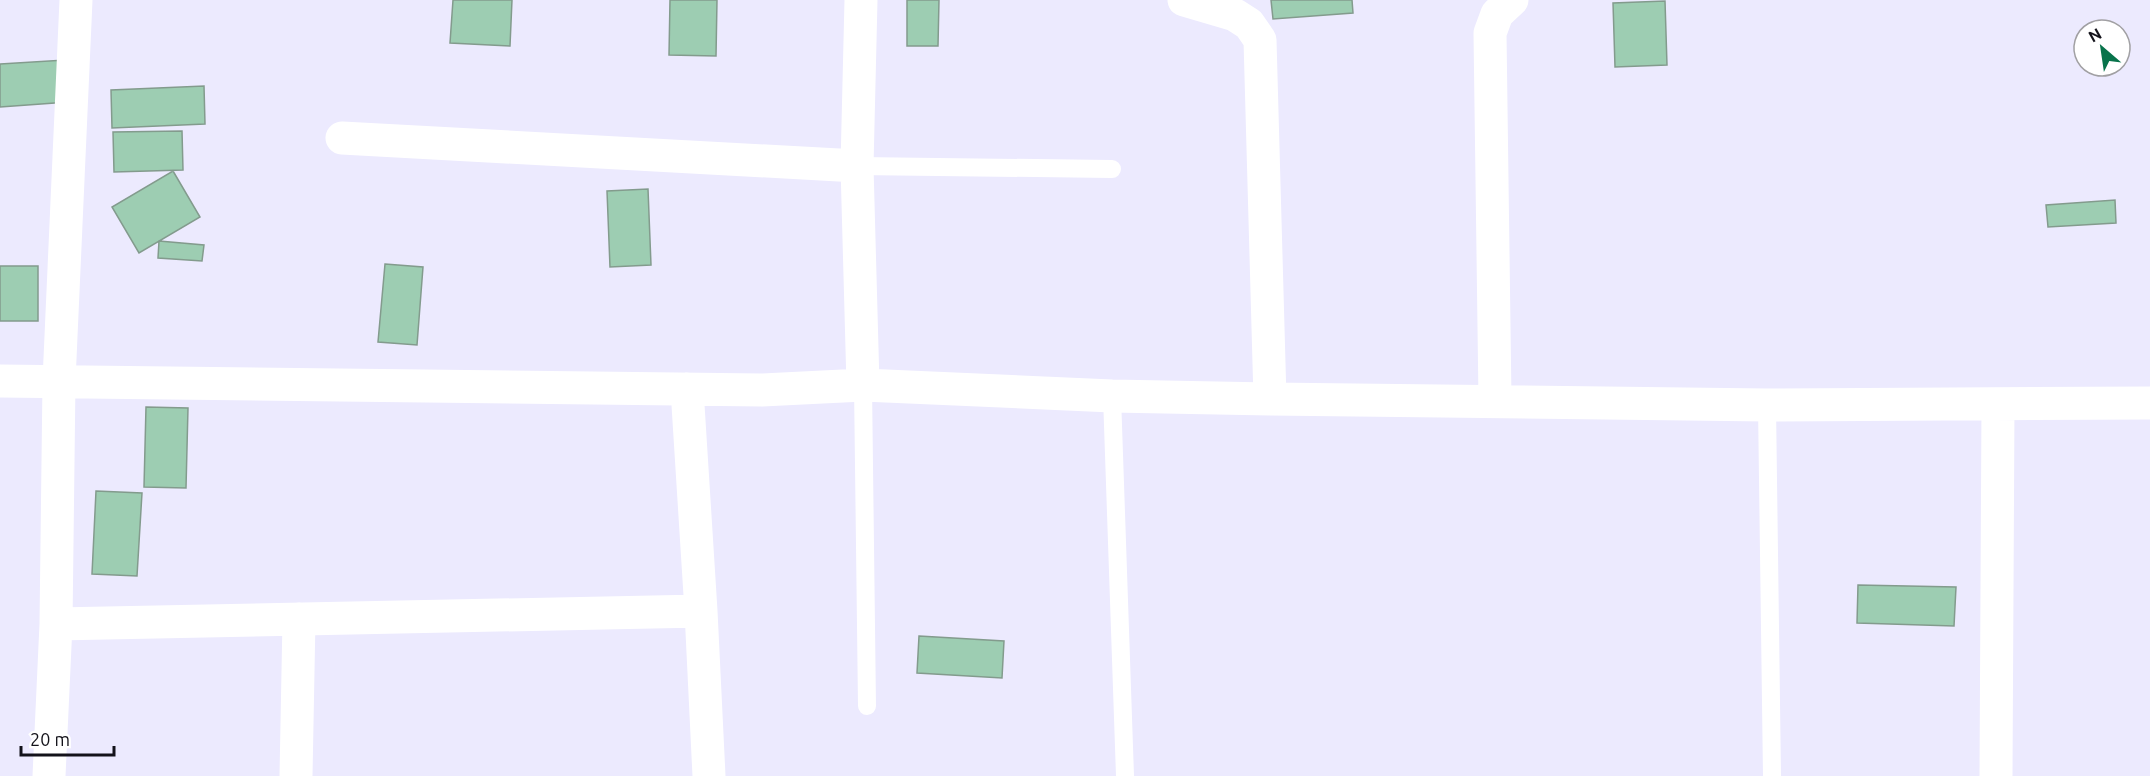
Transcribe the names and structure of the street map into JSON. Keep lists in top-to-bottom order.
{
  "scale_bar": "20 m",
  "north": "top left"
}
